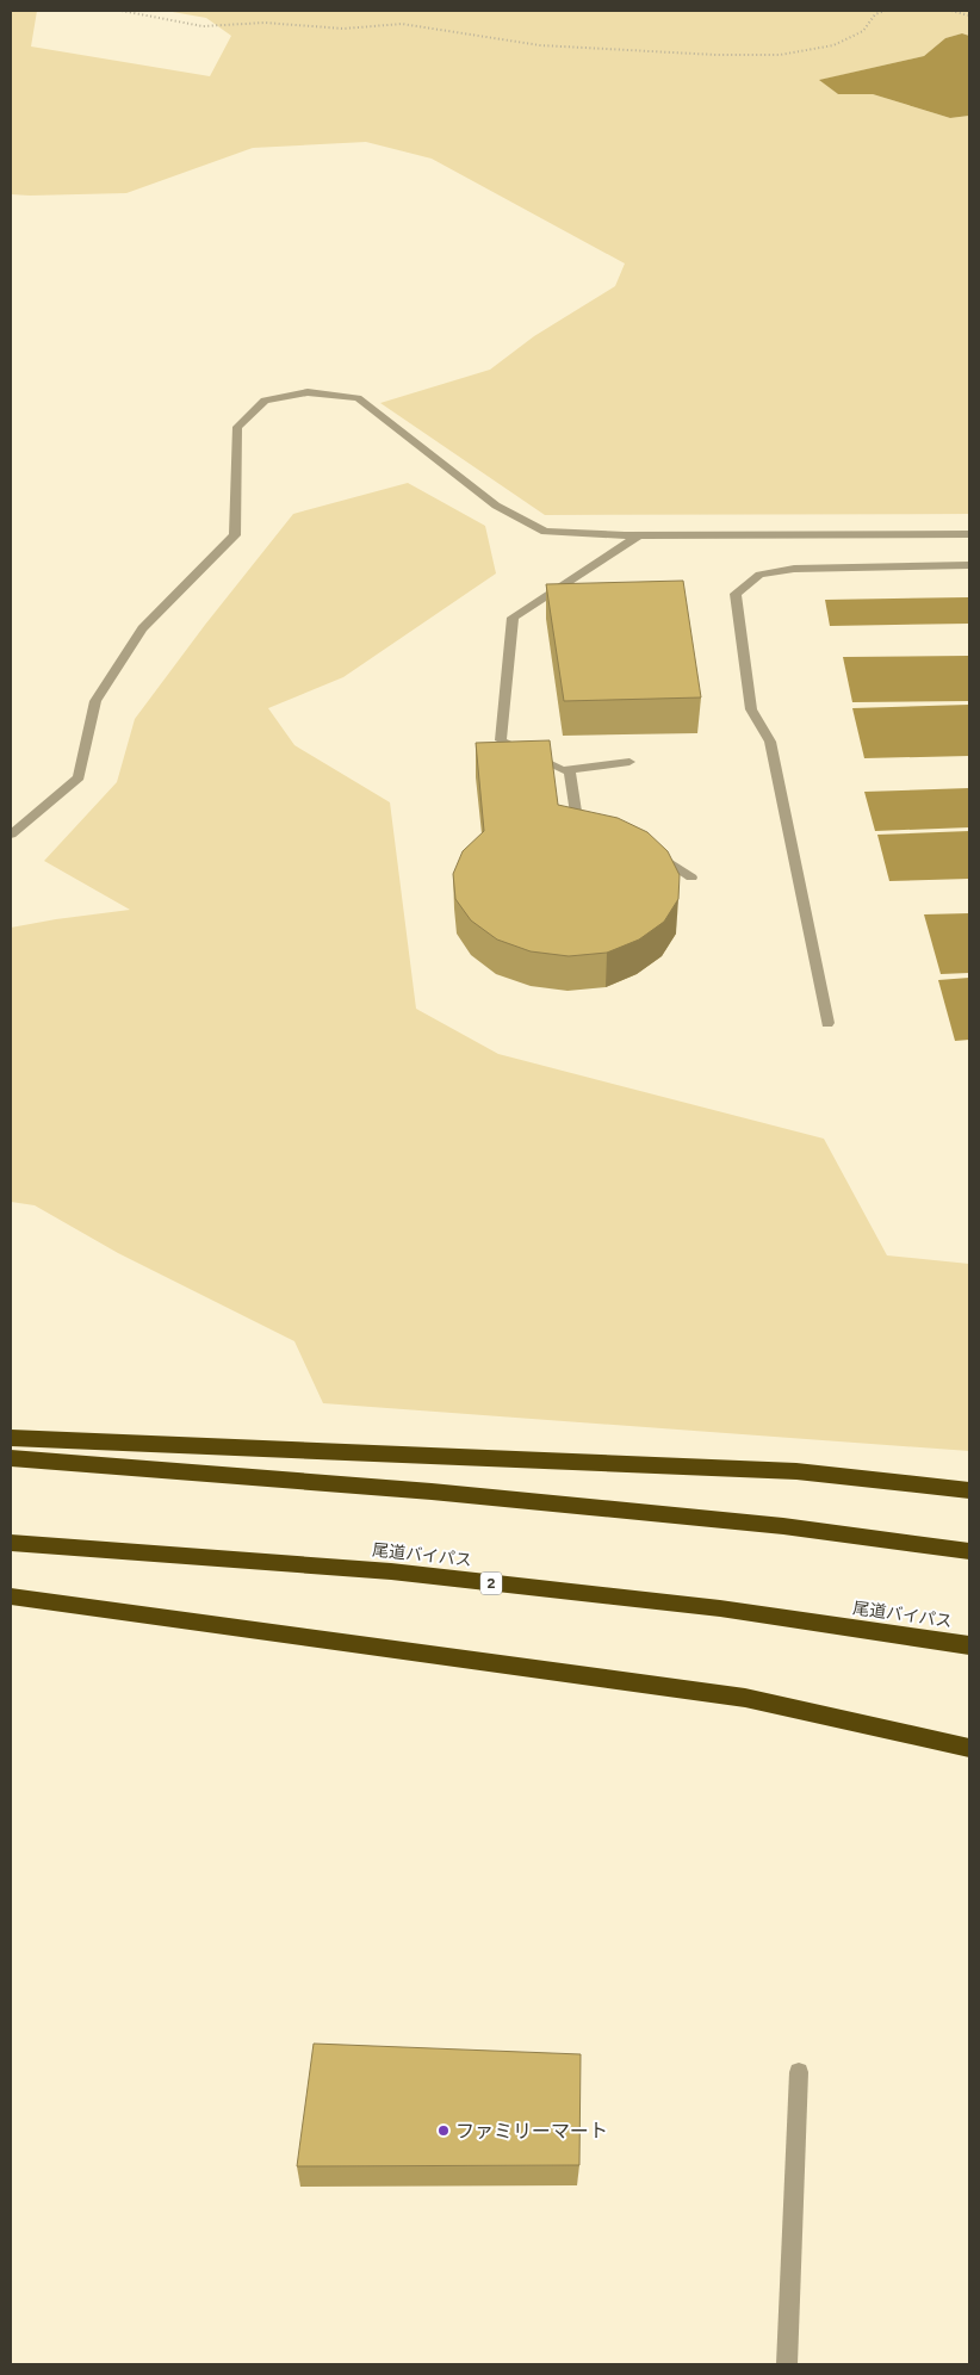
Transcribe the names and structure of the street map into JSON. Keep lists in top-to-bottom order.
{
  "streets": {
    "highway": ["尾道バイパス", "2"]
  },
  "places": ["ファミリーマート"]
}
